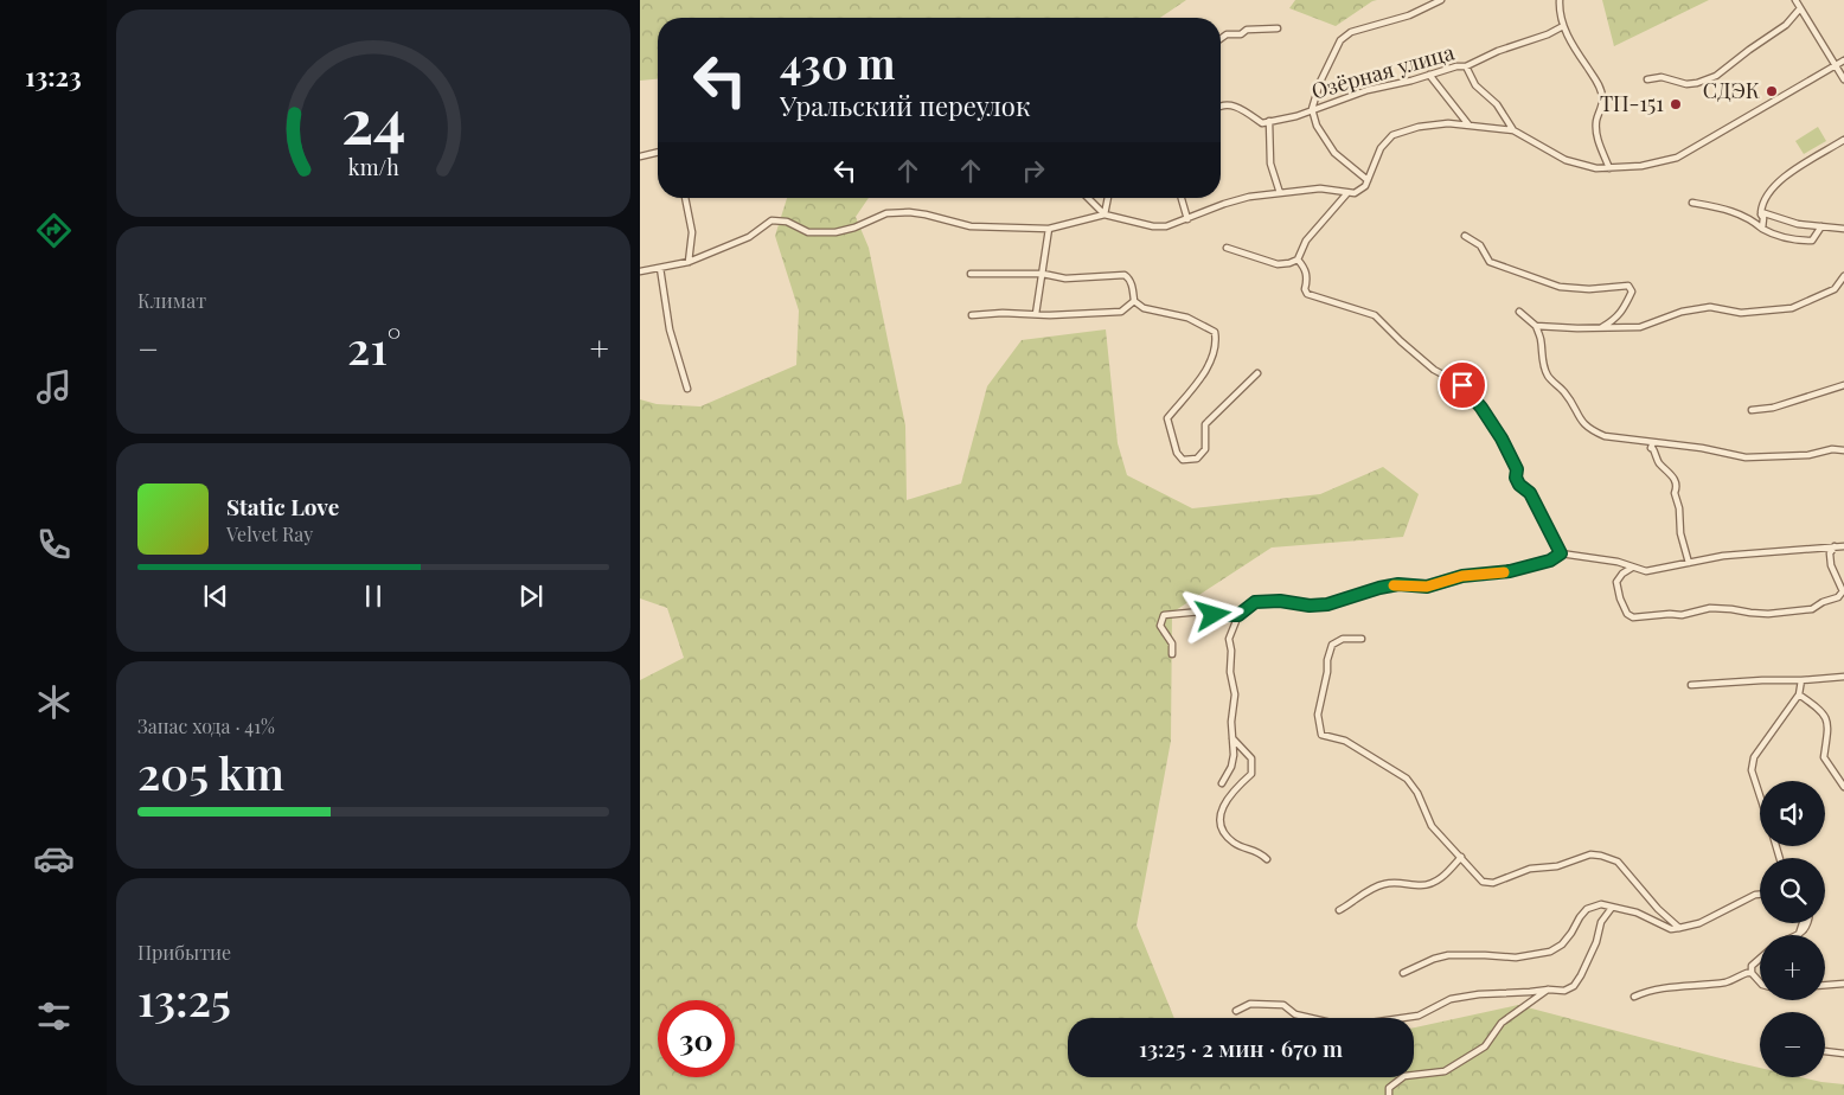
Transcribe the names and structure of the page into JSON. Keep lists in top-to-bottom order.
{
  "streets": {
    "street": ["Озёрная улица"]
  },
  "places": ["СДЭК", "ТП-151"],
  "page": {
    "tabs": "13:23",
    "turn": ["430 m", "Уральский переулок"],
    "tile": [
      "Климат",
      ["Запас хода · 41%", "205 km"],
      ["Прибытие", "13:25"]
    ],
    "heat": ["−", "21°", "+"],
    "song": ["Static Love", "Velvet Ray"],
    "map_buttons": ["+", "−"],
    "limit": "30",
    "trip": "13:25 · 2 мин · 670 m",
    "gauge": ["24", "km/h"]
  }
}
